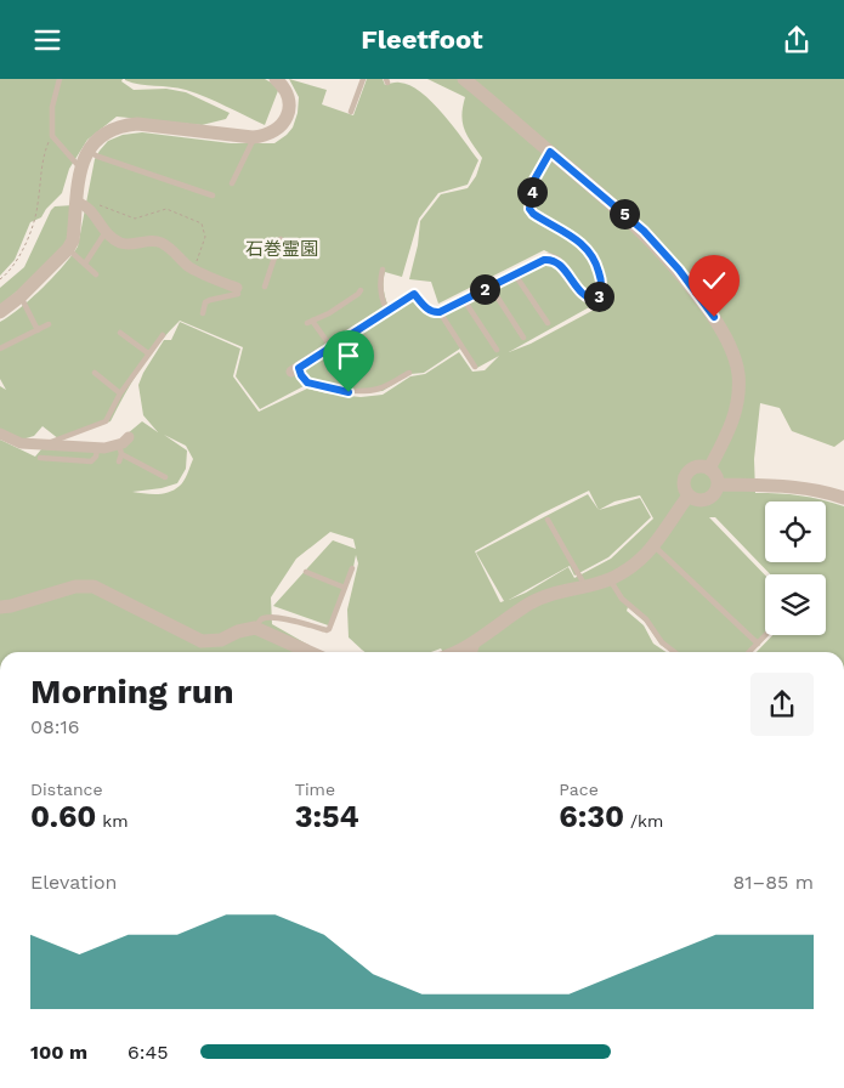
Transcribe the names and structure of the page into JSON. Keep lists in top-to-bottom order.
{
  "parks": ["石巻霊園"],
  "page": {
    "header": "Fleetfoot",
    "pins": [
      "4",
      "5",
      "2",
      "3"
    ],
    "heading": ["Morning run", "08:16"],
    "stats": [
      ["Distance", "0.60 km"],
      ["Time", "3:54"],
      ["Pace", "6:30 /km"]
    ],
    "chart": ["Elevation", "81–85 m"],
    "list": [
      {
        "name": "100 m",
        "note": "6:45"
      }
    ]
  }
}
